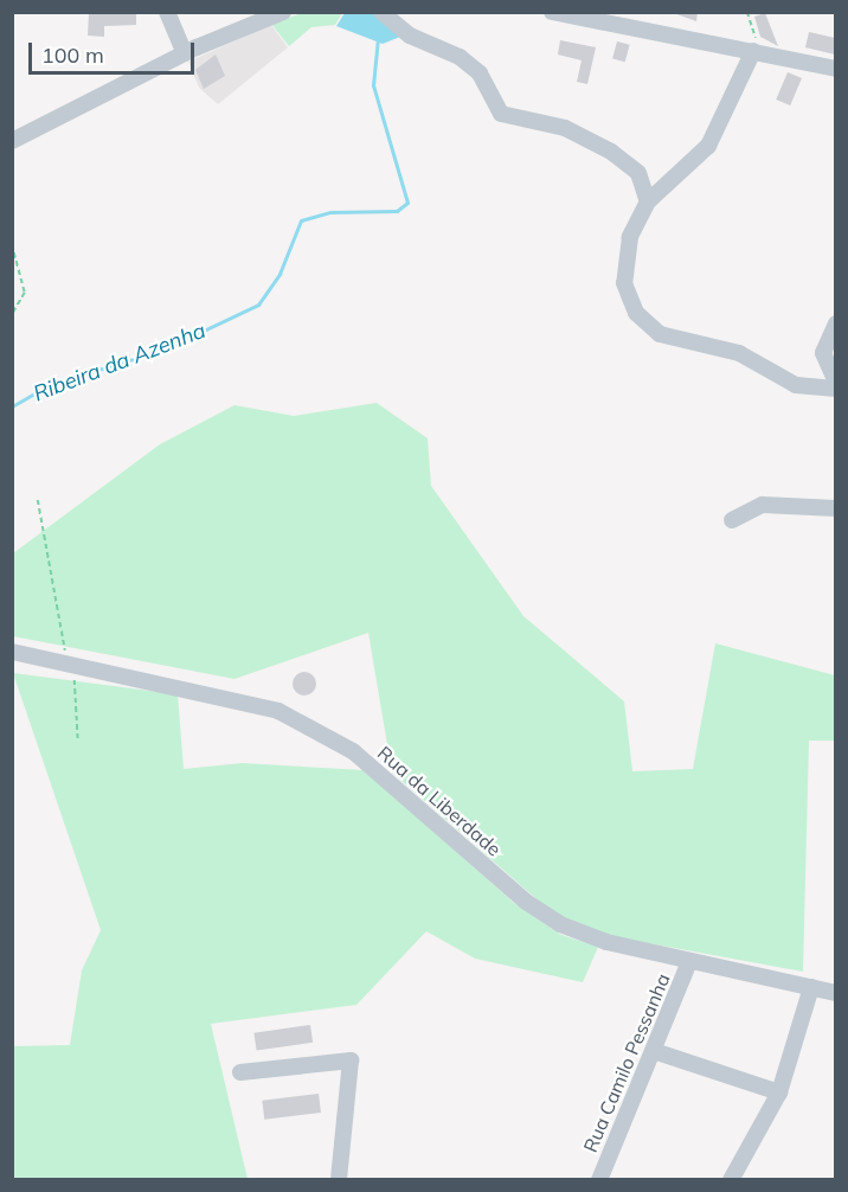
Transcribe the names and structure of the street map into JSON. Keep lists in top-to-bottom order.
{
  "streets": {
    "street": ["Rua da Liberdade", "Rua Camilo Pessanha"]
  },
  "crossings": [
    ["Rua da Liberdade", "Rua Camilo Pessanha"]
  ],
  "water": ["Ribeira da Azenha"],
  "scale_bar": "100 m"
}
